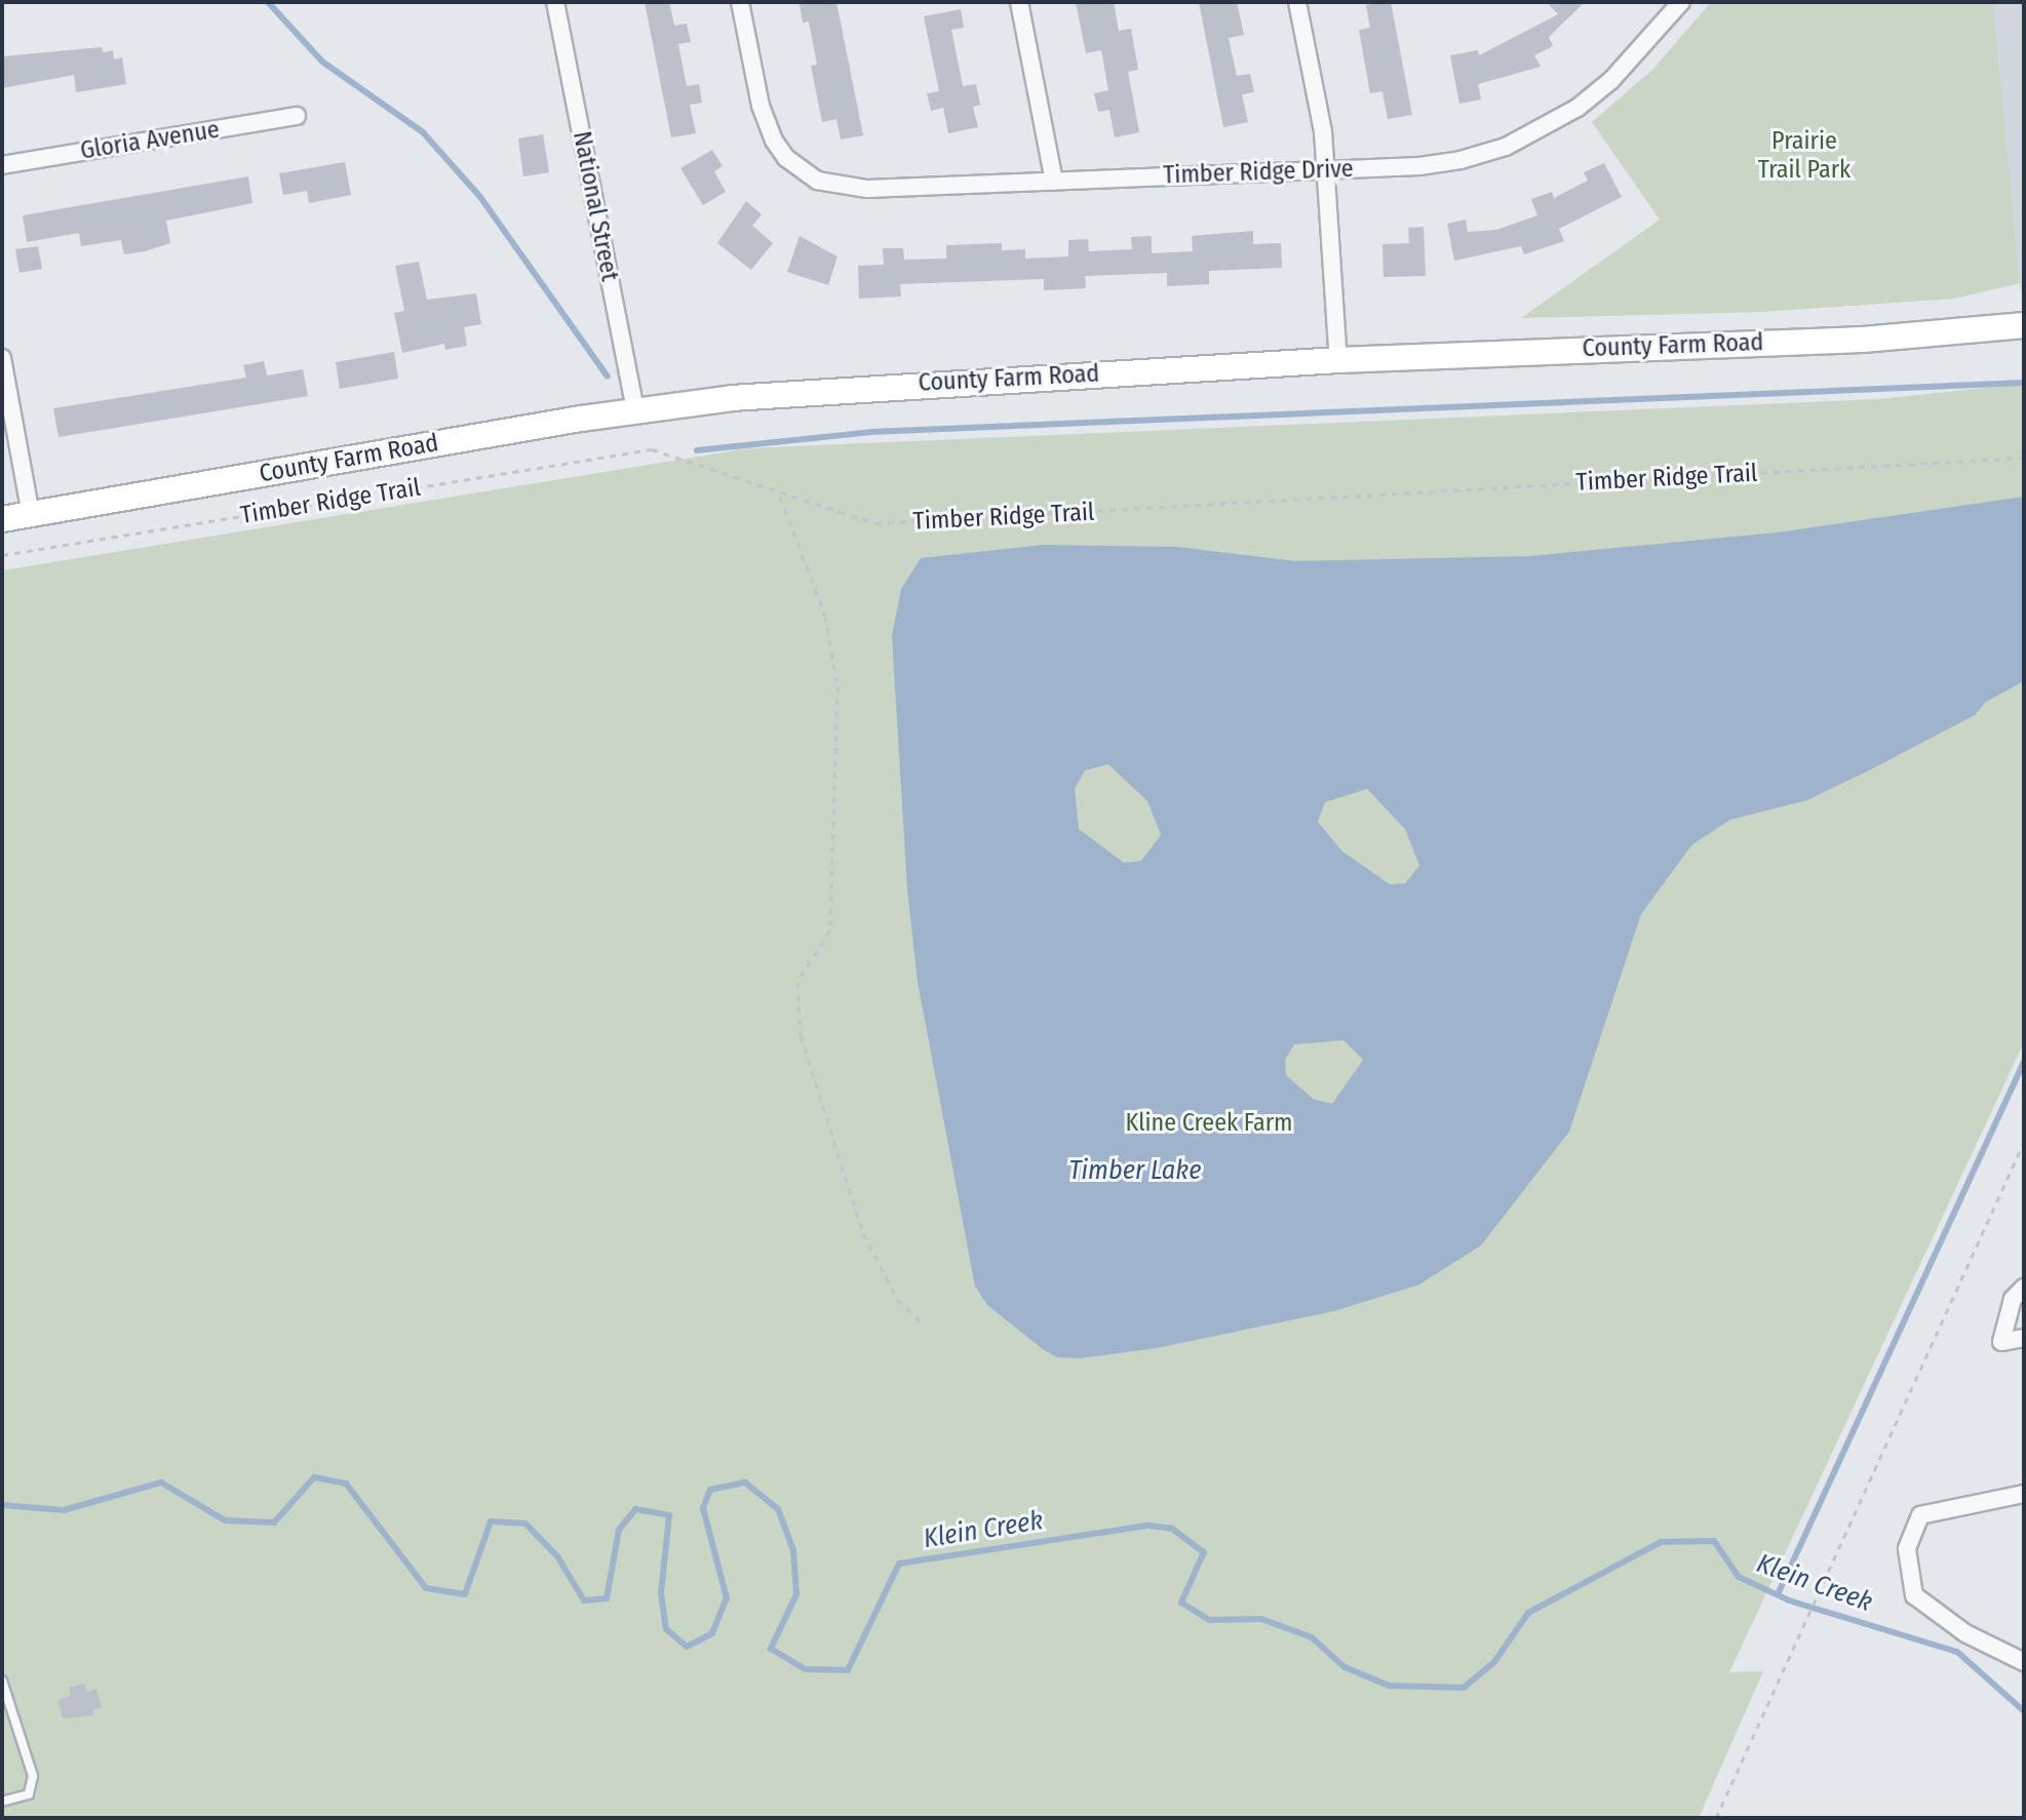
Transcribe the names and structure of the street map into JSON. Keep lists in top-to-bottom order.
{
  "streets": {
    "main road": ["County Farm Road"],
    "street": ["Gloria Avenue", "Timber Ridge Drive", "National Street"],
    "path": ["Timber Ridge Trail"]
  },
  "crossings": [
    ["National Street", "County Farm Road"]
  ],
  "water": ["Timber Lake", "Klein Creek"],
  "parks": ["Prairie Trail Park", "Kline Creek Farm"]
}
